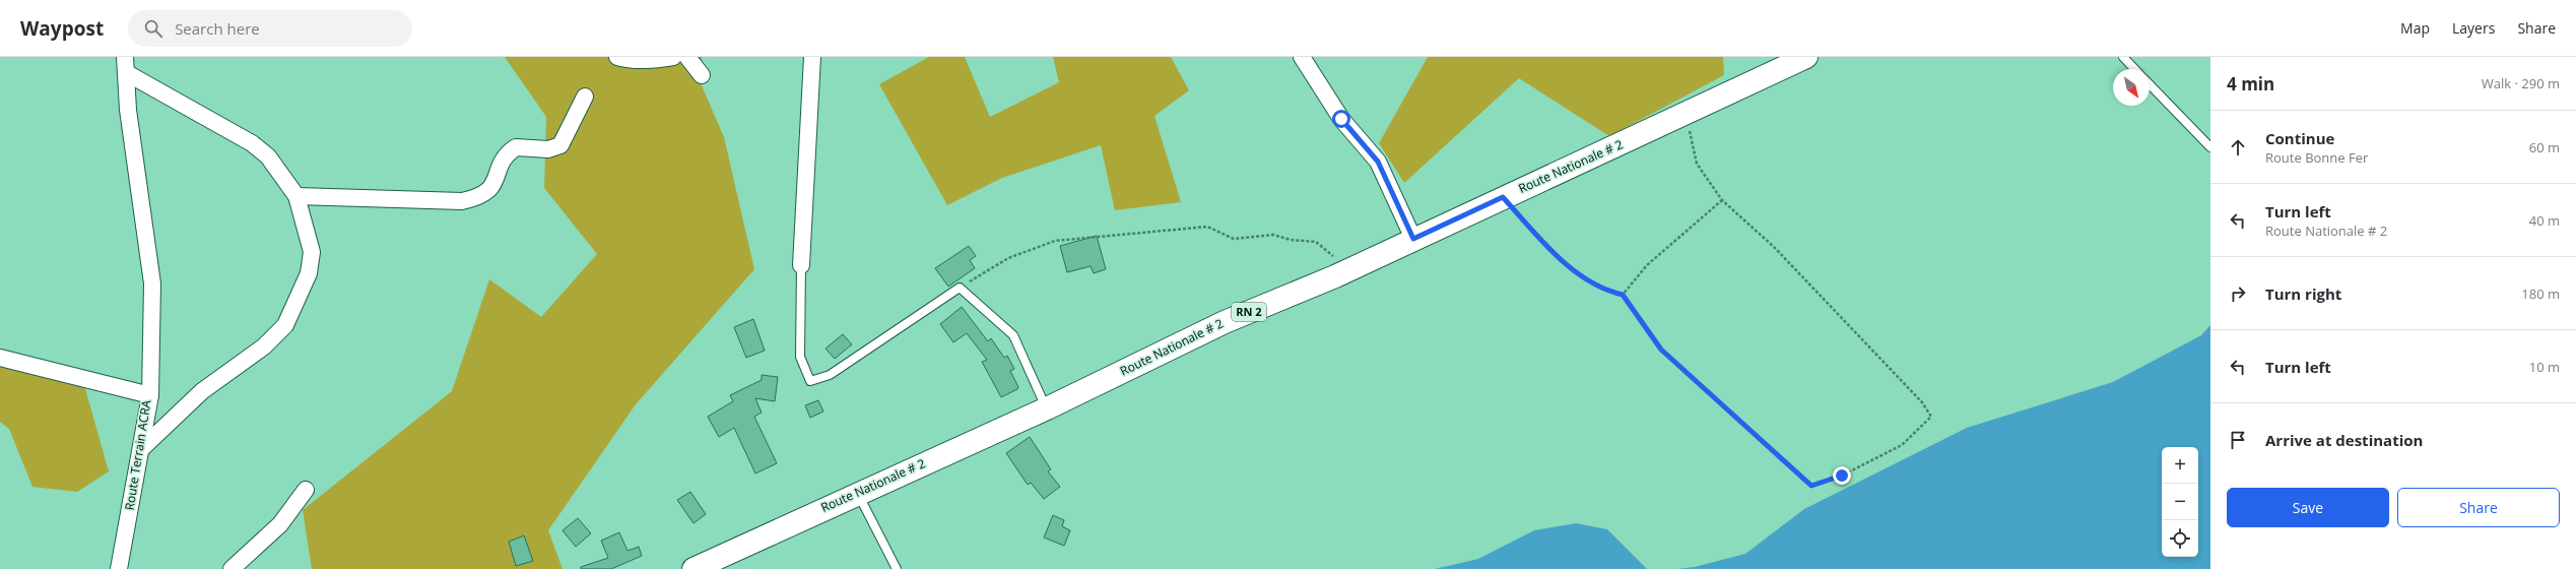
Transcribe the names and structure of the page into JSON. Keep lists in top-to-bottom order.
{
  "streets": {
    "main road": ["Route Nationale # 2", "RN 2"],
    "street": ["Route Terrain ACRA"]
  },
  "north": "bottom right",
  "page": {
    "header": "Waypost",
    "search": "Search here",
    "nav": ["Map", "Layers", "Share"],
    "heading": ["4 min", "Walk · 290 m"],
    "list": [
      ["Continue", "Route Bonne Fer", "60 m"],
      ["Turn left", "Route Nationale # 2", "40 m"],
      ["Turn right", "180 m"],
      ["Turn left", "10 m"],
      "Arrive at destination"
    ],
    "map_buttons": ["+", "−"],
    "buttons": ["Save", "Share"]
  }
}
